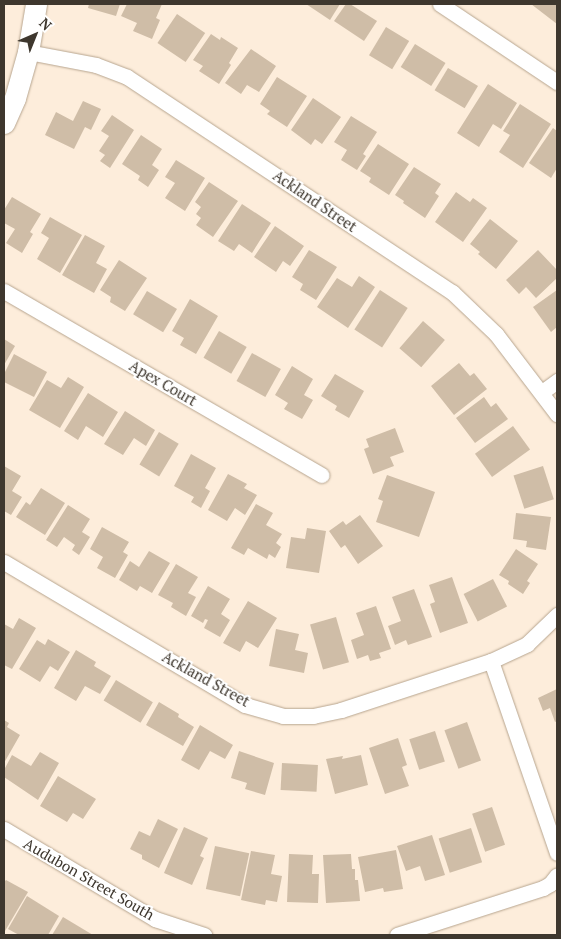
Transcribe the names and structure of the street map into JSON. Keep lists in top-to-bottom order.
{
  "streets": {
    "street": ["Ackland Street", "Apex Court", "Audubon Street South"]
  },
  "north": "top right"
}
